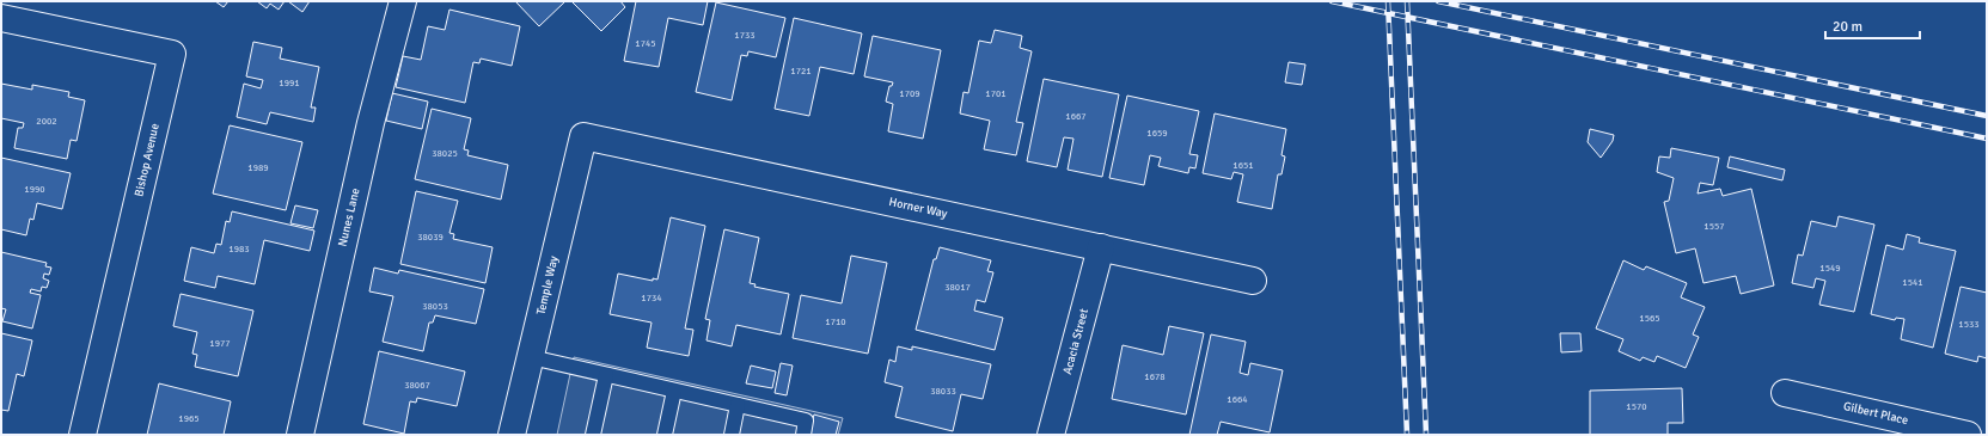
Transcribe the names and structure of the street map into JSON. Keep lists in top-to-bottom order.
{
  "streets": {
    "street": [
      "Bishop Avenue",
      "Horner Way",
      "Nunes Lane",
      "Temple Way",
      "Acacia Street",
      "Gilbert Place"
    ]
  },
  "crossings": [
    ["Horner Way", "Temple Way"],
    ["Horner Way", "Acacia Street"]
  ],
  "house_numbers": [
    "1733",
    "1745",
    "1721",
    "1991",
    "1709",
    "1701",
    "1667",
    "2002",
    "1659",
    "38025",
    "1651",
    "1989",
    "1990",
    "1557",
    "38039",
    "1983",
    "1549",
    "1541",
    "38017",
    "1734",
    "38053",
    "1565",
    "1710",
    "1533",
    "1977",
    "1678",
    "38067",
    "38033",
    "1664",
    "1570",
    "1965"
  ],
  "scale_bar": "20 m"
}
